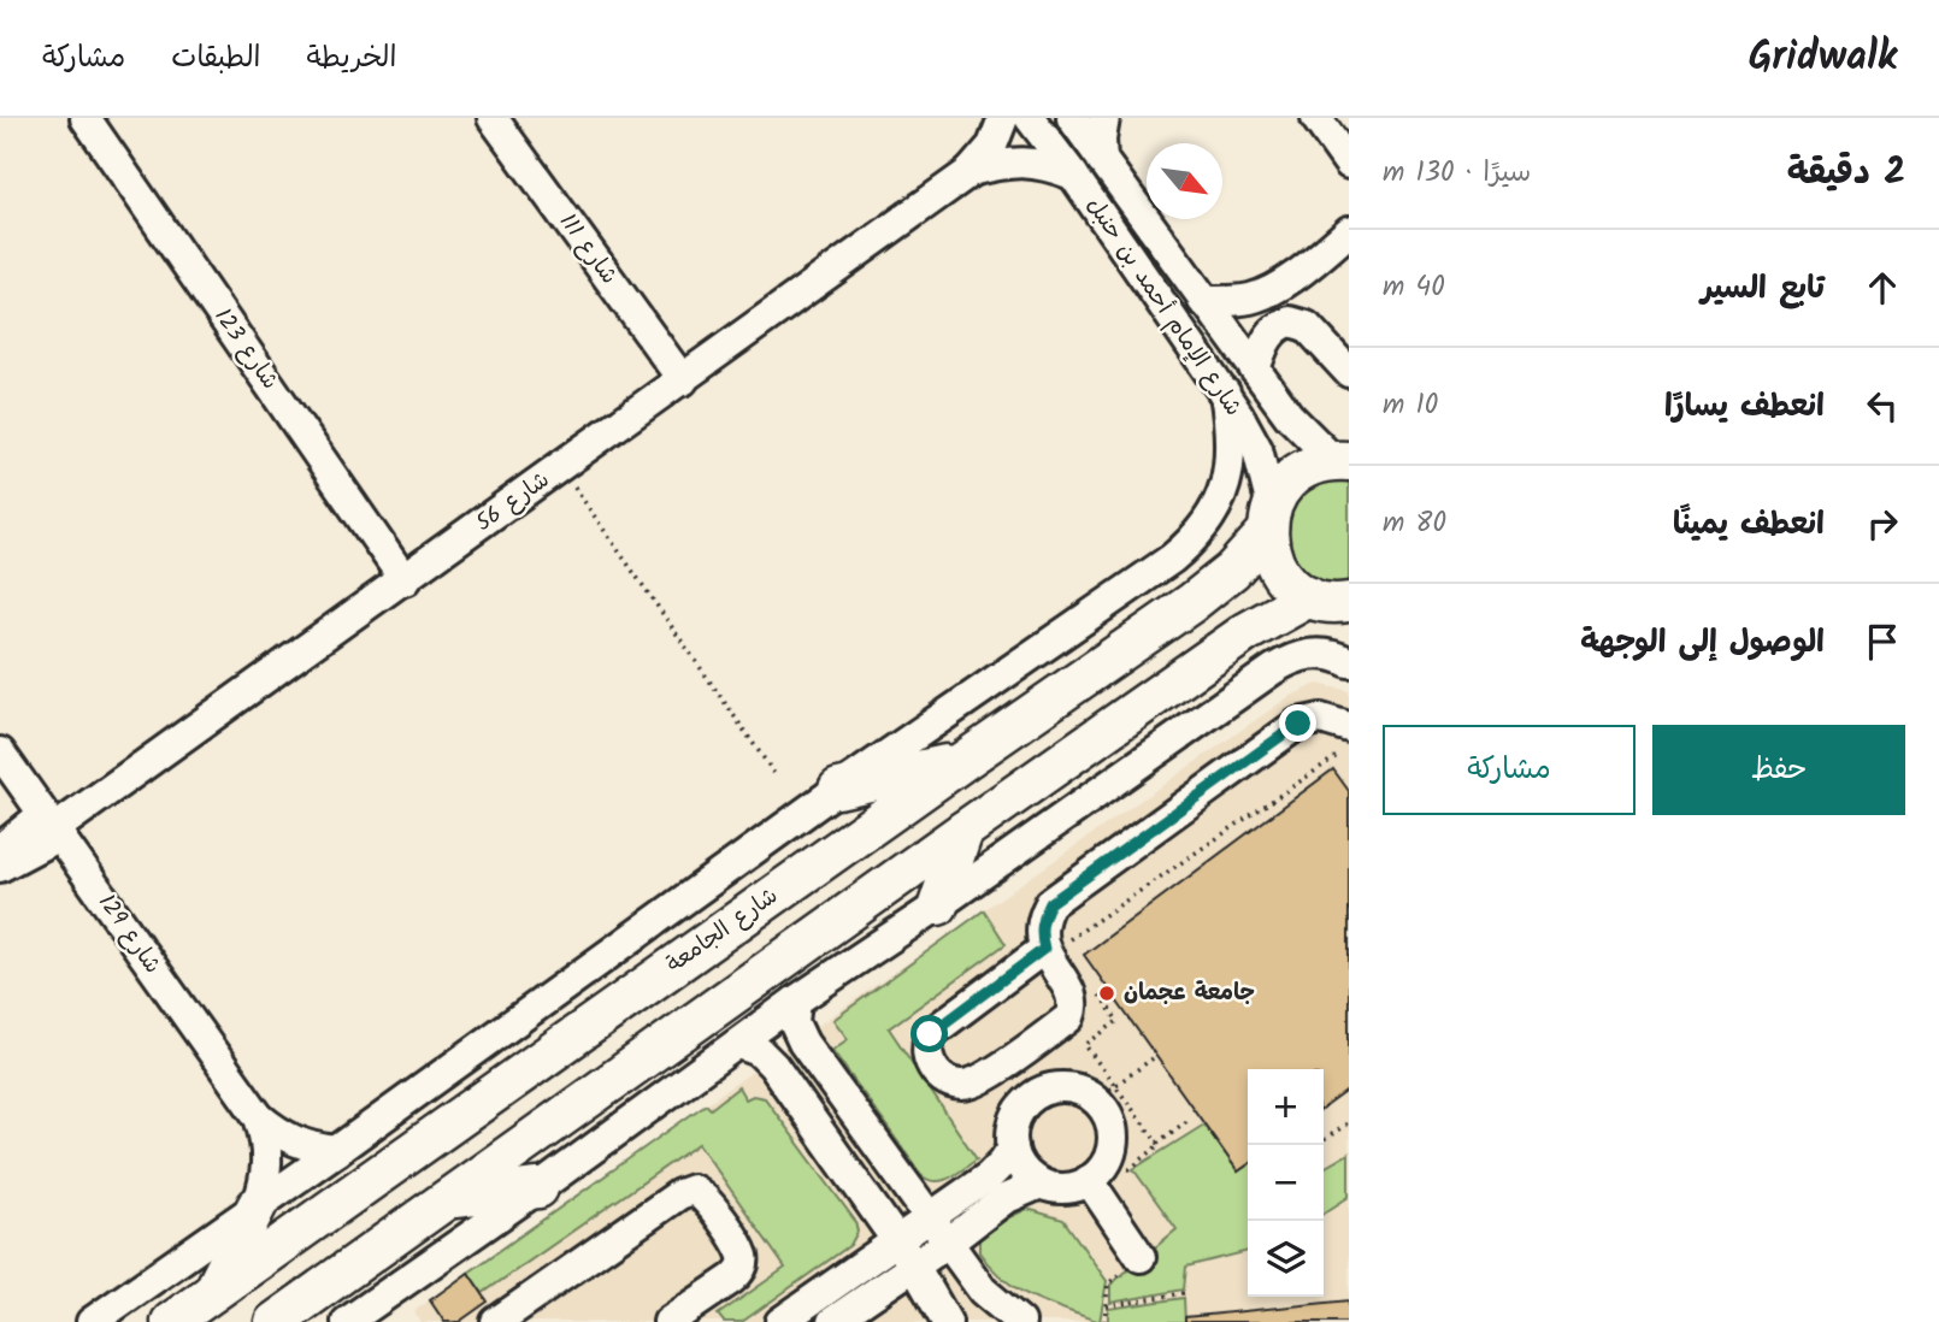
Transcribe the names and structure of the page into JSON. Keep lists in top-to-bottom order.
{
  "streets": {
    "main road": ["شارع الجامعة"],
    "street": [
      "شارع 111",
      "شارع الإمام أحمد بن حنبل",
      "شارع 123",
      "شارع 56",
      "شارع 129"
    ]
  },
  "crossings": [
    ["شارع 111", "شارع 56"],
    ["شارع الإمام أحمد بن حنبل", "شارع 56"],
    ["شارع الإمام أحمد بن حنبل", "شارع الجامعة"],
    ["شارع 123", "شارع 56"],
    ["شارع 56", "شارع 129"]
  ],
  "places": ["جامعة عجمان"],
  "north": "bottom right",
  "page": {
    "header": "Gridwalk",
    "nav": ["الخريطة", "الطبقات", "مشاركة"],
    "heading": ["2 دقيقة", "سيرًا · 130 m"],
    "list": [
      ["تابع السير", "40 m"],
      ["انعطف يسارًا", "10 m"],
      ["انعطف يمينًا", "80 m"],
      "الوصول إلى الوجهة"
    ],
    "buttons": ["حفظ", "مشاركة"],
    "map_buttons": ["+", "−"]
  }
}
